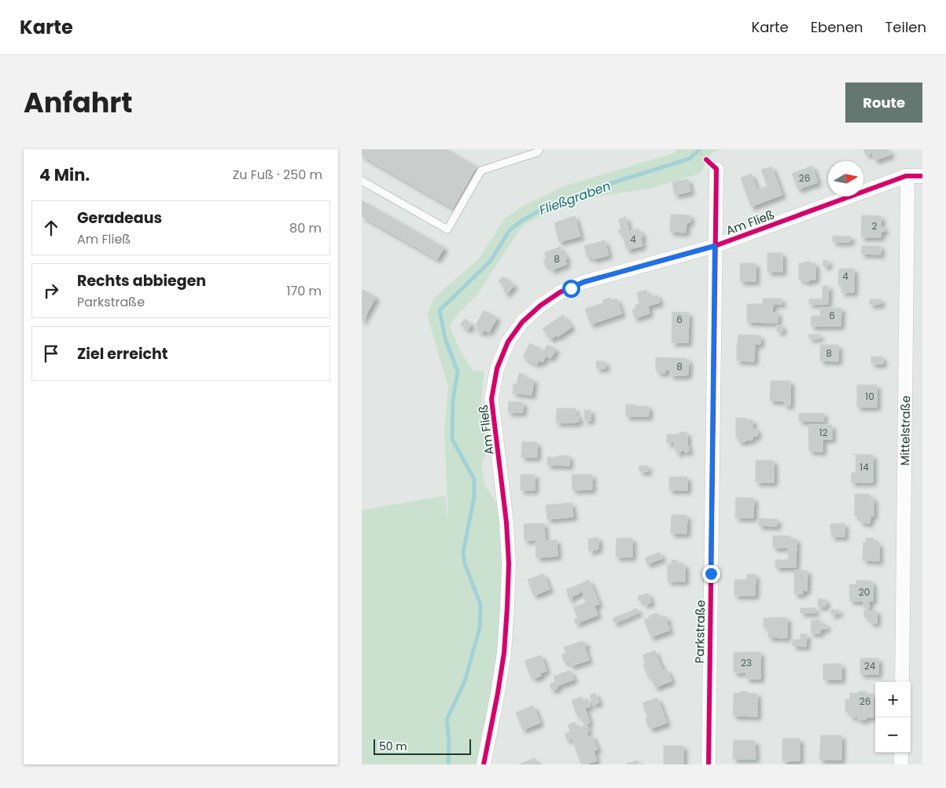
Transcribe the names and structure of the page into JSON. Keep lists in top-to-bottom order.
{
  "streets": {
    "street": ["Am Fließ", "Mittelstraße", "Parkstraße"]
  },
  "crossings": [
    ["Am Fließ", "Mittelstraße"],
    ["Am Fließ", "Parkstraße"]
  ],
  "water": ["Fließgraben"],
  "house_numbers": [
    "26",
    "2",
    "4",
    "8",
    "4",
    "6",
    "6",
    "8",
    "8",
    "10",
    "12",
    "14",
    "20",
    "23",
    "24",
    "26"
  ],
  "scale_bar": "50 m",
  "north": "right",
  "page": {
    "header": "Karte",
    "nav": ["Karte", "Ebenen", "Teilen"],
    "title": "Anfahrt",
    "buttons": "Route",
    "heading": ["4 Min.", "Zu Fuß · 250 m"],
    "list": [
      ["Geradeaus", "Am Fließ", "80 m"],
      ["Rechts abbiegen", "Parkstraße", "170 m"],
      "Ziel erreicht"
    ],
    "map_buttons": ["+", "−"],
    "scale": "50 m"
  }
}
